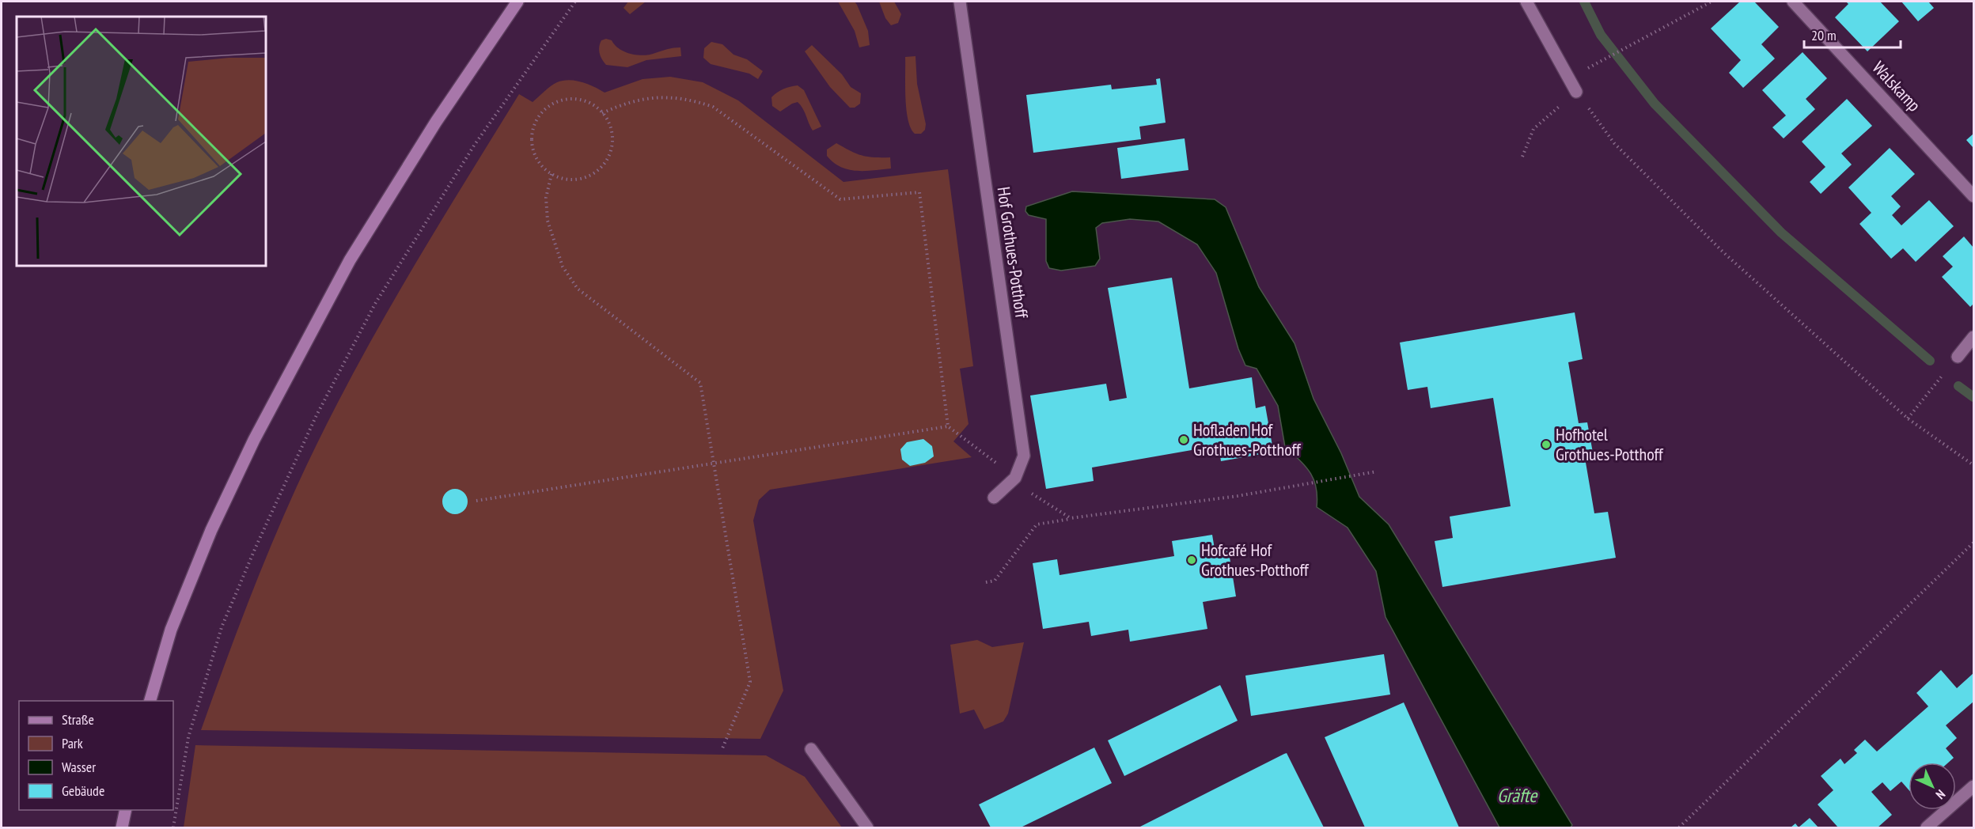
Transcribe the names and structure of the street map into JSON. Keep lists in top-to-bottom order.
{
  "streets": {
    "street": ["Walskamp", "Hof Grothues-Potthoff"]
  },
  "water": ["Gräfte"],
  "places": ["Hofladen Hof Grothues-Potthoff", "Hofhotel Grothues-Potthoff", "Hofcafé Hof Grothues-Potthoff"],
  "legend": [
    "Straße",
    "Park",
    "Wasser",
    "Gebäude"
  ],
  "scale_bar": "20 m",
  "north": "bottom right"
}
